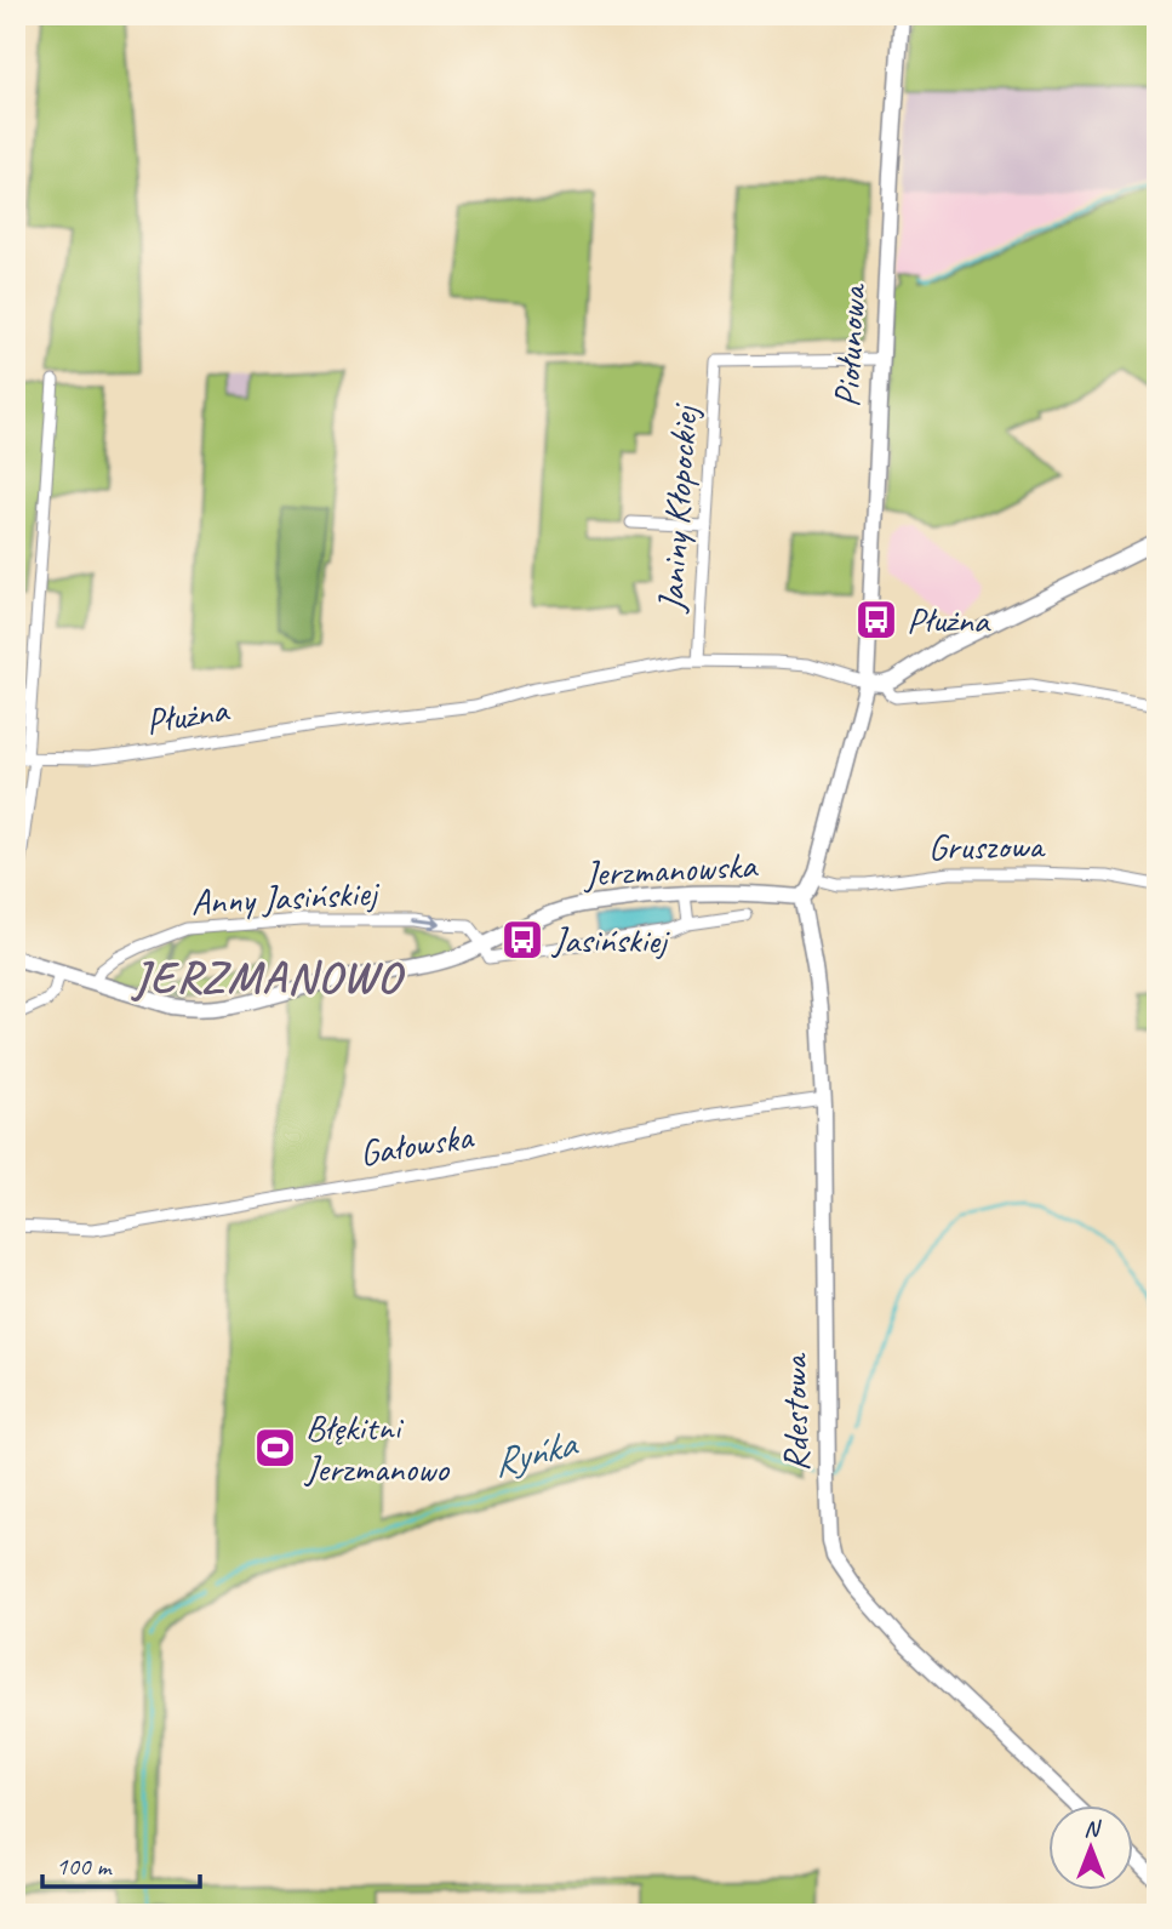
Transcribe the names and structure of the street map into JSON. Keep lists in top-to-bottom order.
{
  "streets": {
    "street": [
      "Piołunowa",
      "Janiny Kłopockiej",
      "Płużna",
      "Gruszowa",
      "Jerzmanowska",
      "Anny Jasińskiej",
      "Gałowska",
      "Rdestowa"
    ]
  },
  "crossings": [
    ["Piołunowa", "Janiny Kłopockiej"],
    ["Piołunowa", "Płużna"],
    ["Piołunowa", "Jerzmanowska"],
    ["Janiny Kłopockiej", "Płużna"],
    ["Płużna", "Jerzmanowska"],
    ["Gruszowa", "Jerzmanowska"],
    ["Jerzmanowska", "Anny Jasińskiej"],
    ["Jerzmanowska", "Rdestowa"],
    ["Gałowska", "Rdestowa"]
  ],
  "one_way": ["Anny Jasińskiej"],
  "districts": ["JERZMANOWO"],
  "water": ["Ryńka"],
  "places": {
    "bus stop": ["Płużna", "Jasińskiej"],
    "sports": ["Błękitni Jerzmanowo"]
  },
  "scale_bar": "100 m",
  "north": "top"
}
